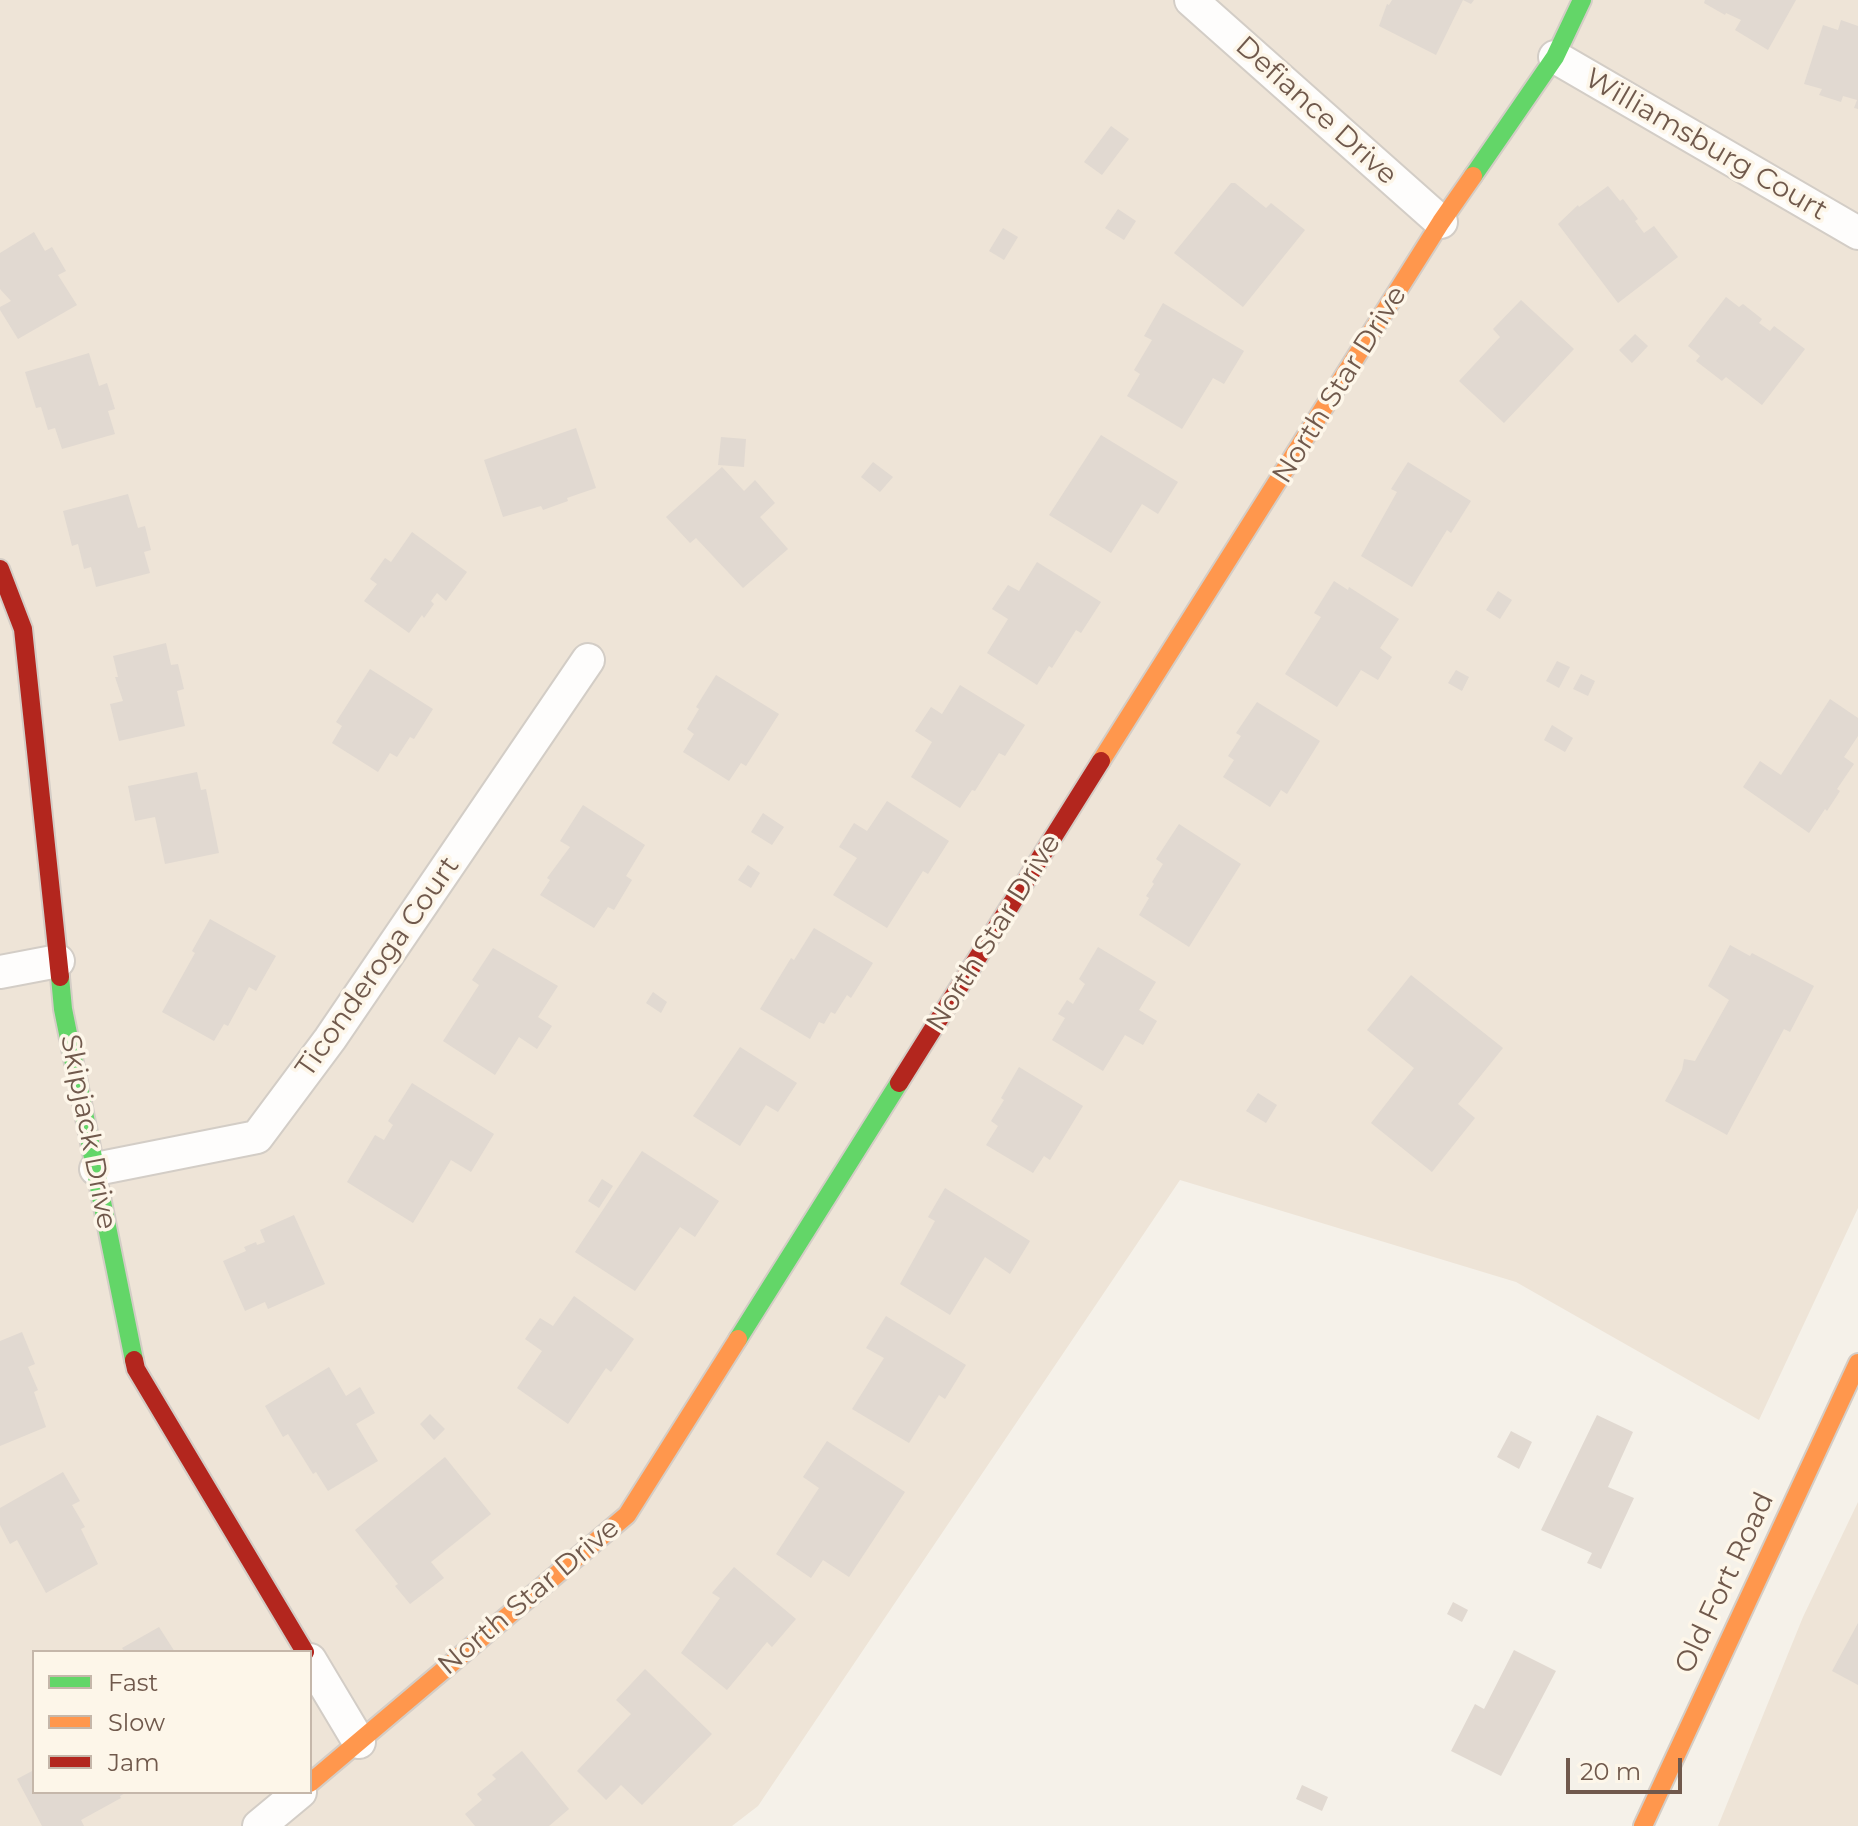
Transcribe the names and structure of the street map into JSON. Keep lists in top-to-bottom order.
{
  "streets": {
    "street": [
      "Defiance Drive",
      "Williamsburg Court",
      "North Star Drive",
      "Ticonderoga Court",
      "Skipjack Drive",
      "Old Fort Road"
    ]
  },
  "crossings": [
    ["Defiance Drive", "North Star Drive"],
    ["Williamsburg Court", "North Star Drive"],
    ["Ticonderoga Court", "Skipjack Drive"]
  ],
  "legend": ["Fast", "Slow", "Jam"],
  "scale_bar": "20 m"
}
